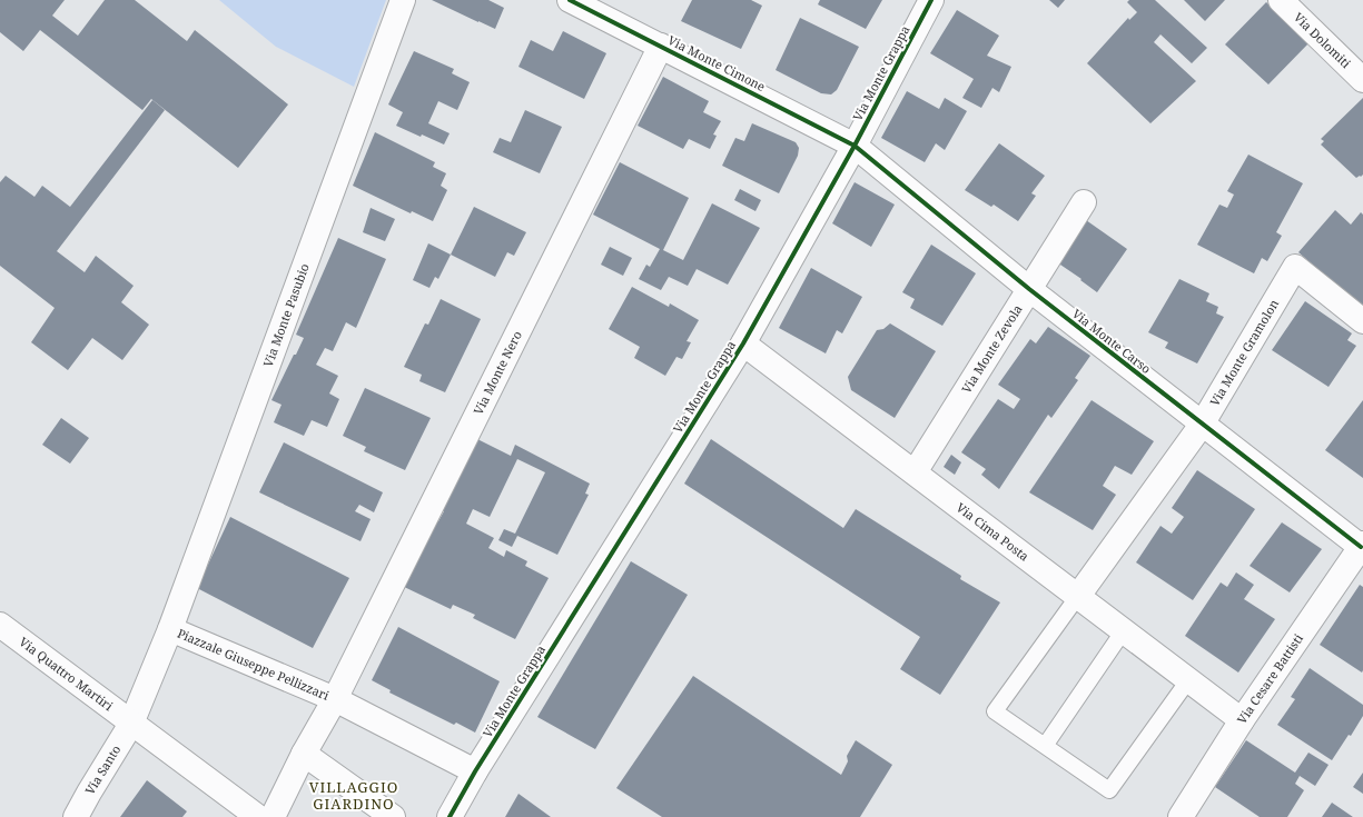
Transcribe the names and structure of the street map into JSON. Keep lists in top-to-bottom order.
{
  "streets": {
    "street": [
      "Via Dolomiti",
      "Via Monte Cimone",
      "Via Monte Grappa",
      "Via Monte Pasubio",
      "Via Monte Carso",
      "Via Monte Zevola",
      "Via Monte Gramolon",
      "Via Monte Nero",
      "Via Cima Posta",
      "Piazzale Giuseppe Pellizzari",
      "Via Quattro Martiri",
      "Via Cesare Battisti",
      "Via Santo"
    ]
  },
  "crossings": [
    ["Via Monte Cimone", "Via Monte Grappa"],
    ["Via Monte Cimone", "Via Monte Carso"],
    ["Via Monte Cimone", "Via Monte Nero"],
    ["Via Monte Grappa", "Via Monte Carso"],
    ["Via Monte Grappa", "Via Cima Posta"],
    ["Via Monte Grappa", "Piazzale Giuseppe Pellizzari"],
    ["Via Monte Pasubio", "Piazzale Giuseppe Pellizzari"],
    ["Via Monte Pasubio", "Via Quattro Martiri"],
    ["Via Monte Pasubio", "Via Santo"],
    ["Via Monte Carso", "Via Monte Zevola"],
    ["Via Monte Carso", "Via Monte Gramolon"],
    ["Via Monte Carso", "Via Cesare Battisti"],
    ["Via Monte Zevola", "Via Cima Posta"],
    ["Via Monte Gramolon", "Via Cima Posta"],
    ["Via Monte Nero", "Piazzale Giuseppe Pellizzari"],
    ["Via Cima Posta", "Via Cesare Battisti"],
    ["Via Quattro Martiri", "Via Santo"]
  ],
  "districts": ["VILLAGGIO GIARDINO"]
}
